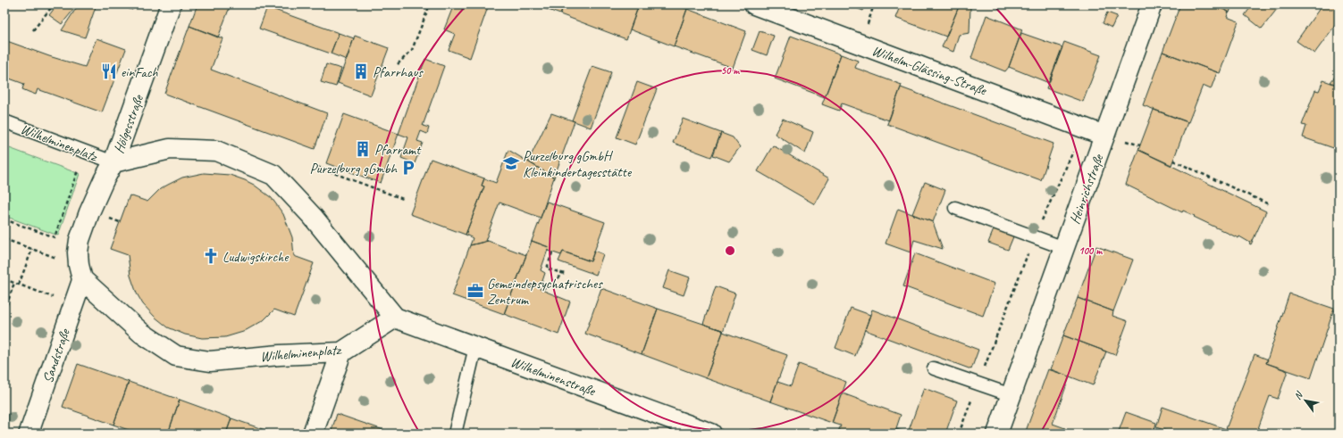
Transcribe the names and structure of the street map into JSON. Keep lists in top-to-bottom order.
{
  "streets": {
    "street": [
      "Wilhelm-Glässing-Straße",
      "Hölgesstraße",
      "Wilhelminenplatz",
      "Heinrichstraße",
      "Sandstraße",
      "Wilhelminenstraße"
    ]
  },
  "crossings": [
    ["Wilhelm-Glässing-Straße", "Heinrichstraße"],
    ["Hölgesstraße", "Wilhelminenplatz"],
    ["Wilhelminenplatz", "Sandstraße"],
    ["Wilhelminenplatz", "Wilhelminenstraße"]
  ],
  "places": {
    "restaurant": ["einFach"],
    "building": ["Pfarrhaus", "Pfarramt"],
    "school or university": ["Purzelburg gGmbH Kleinkindertagesstätte"],
    "parking": ["Purzelburg gGmbh"],
    "church": ["Ludwigskirche"],
    "office": ["Gemeindepsychatrisches Zentrum"]
  },
  "north": "top left",
  "rings": ["50 m", "100 m"]
}
